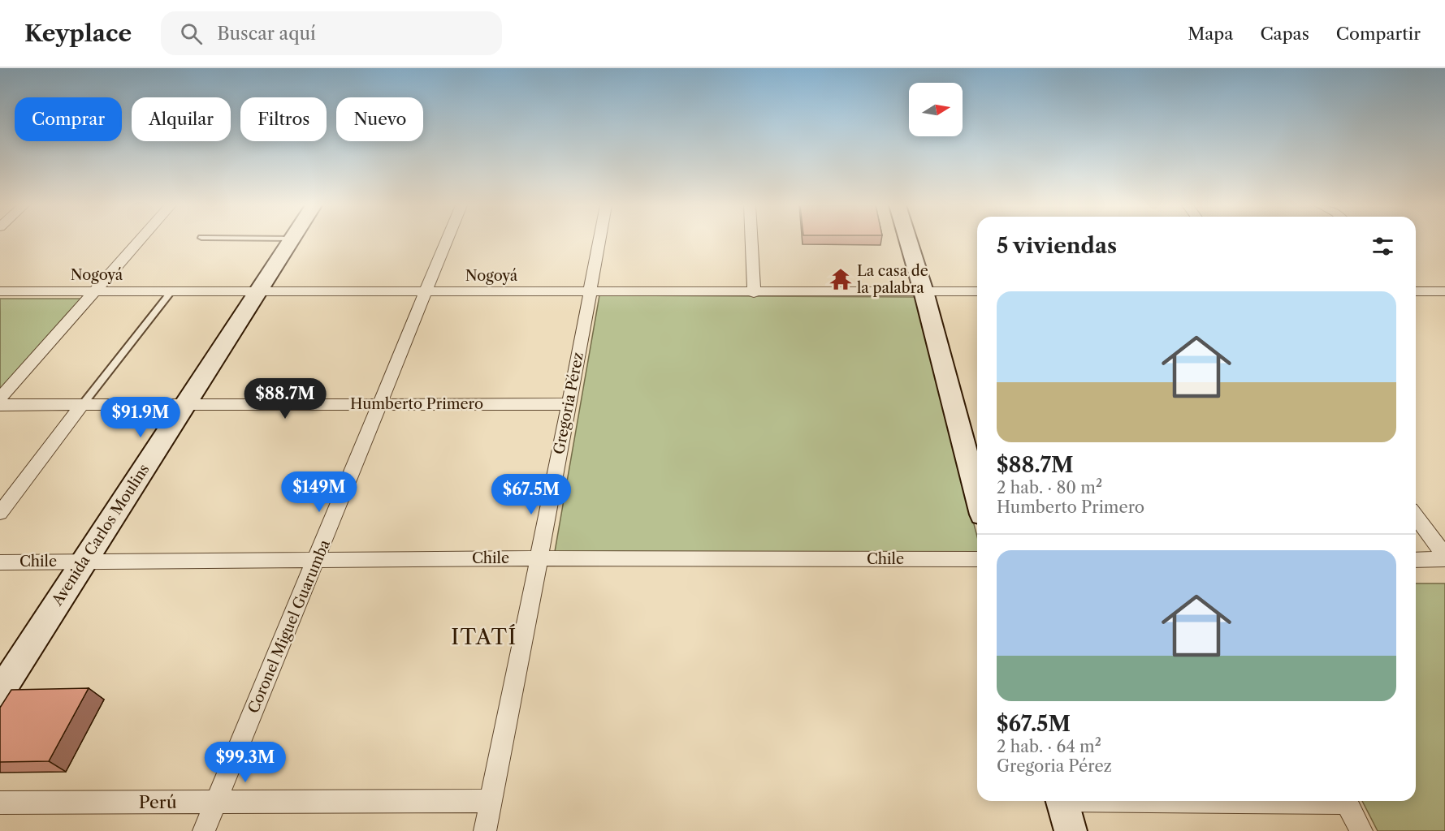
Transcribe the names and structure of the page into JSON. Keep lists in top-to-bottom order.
{
  "streets": {
    "street": [
      "Nogoyá",
      "Gregoria Pérez",
      "Humberto Primero",
      "Avenida Carlos Moulins",
      "Chile",
      "Coronel Miguel Guarumba",
      "Perú"
    ]
  },
  "crossings": [
    ["Nogoyá", "Gregoria Pérez"],
    ["Nogoyá", "Avenida Carlos Moulins"],
    ["Nogoyá", "Coronel Miguel Guarumba"],
    ["Gregoria Pérez", "Humberto Primero"],
    ["Gregoria Pérez", "Chile"],
    ["Gregoria Pérez", "Perú"],
    ["Humberto Primero", "Avenida Carlos Moulins"],
    ["Humberto Primero", "Coronel Miguel Guarumba"],
    ["Avenida Carlos Moulins", "Chile"],
    ["Chile", "Coronel Miguel Guarumba"],
    ["Coronel Miguel Guarumba", "Perú"]
  ],
  "districts": ["ITATÍ"],
  "places": {
    "temple": ["La casa de la palabra"]
  },
  "north": "right",
  "page": {
    "header": "Keyplace",
    "search": "Buscar aquí",
    "nav": ["Mapa", "Capas", "Compartir"],
    "chip": [
      "Comprar",
      "Alquilar",
      "Filtros",
      "Nuevo"
    ],
    "heading": "5 viviendas",
    "list": [
      {
        "name": "$88.7M",
        "note": "2 hab. · 80 m² · Humberto Primero"
      },
      {
        "name": "$67.5M",
        "note": "2 hab. · 64 m² · Gregoria Pérez"
      }
    ],
    "price": [
      "$88.7M",
      "$91.9M",
      "$149M",
      "$67.5M",
      "$99.3M"
    ]
  }
}
